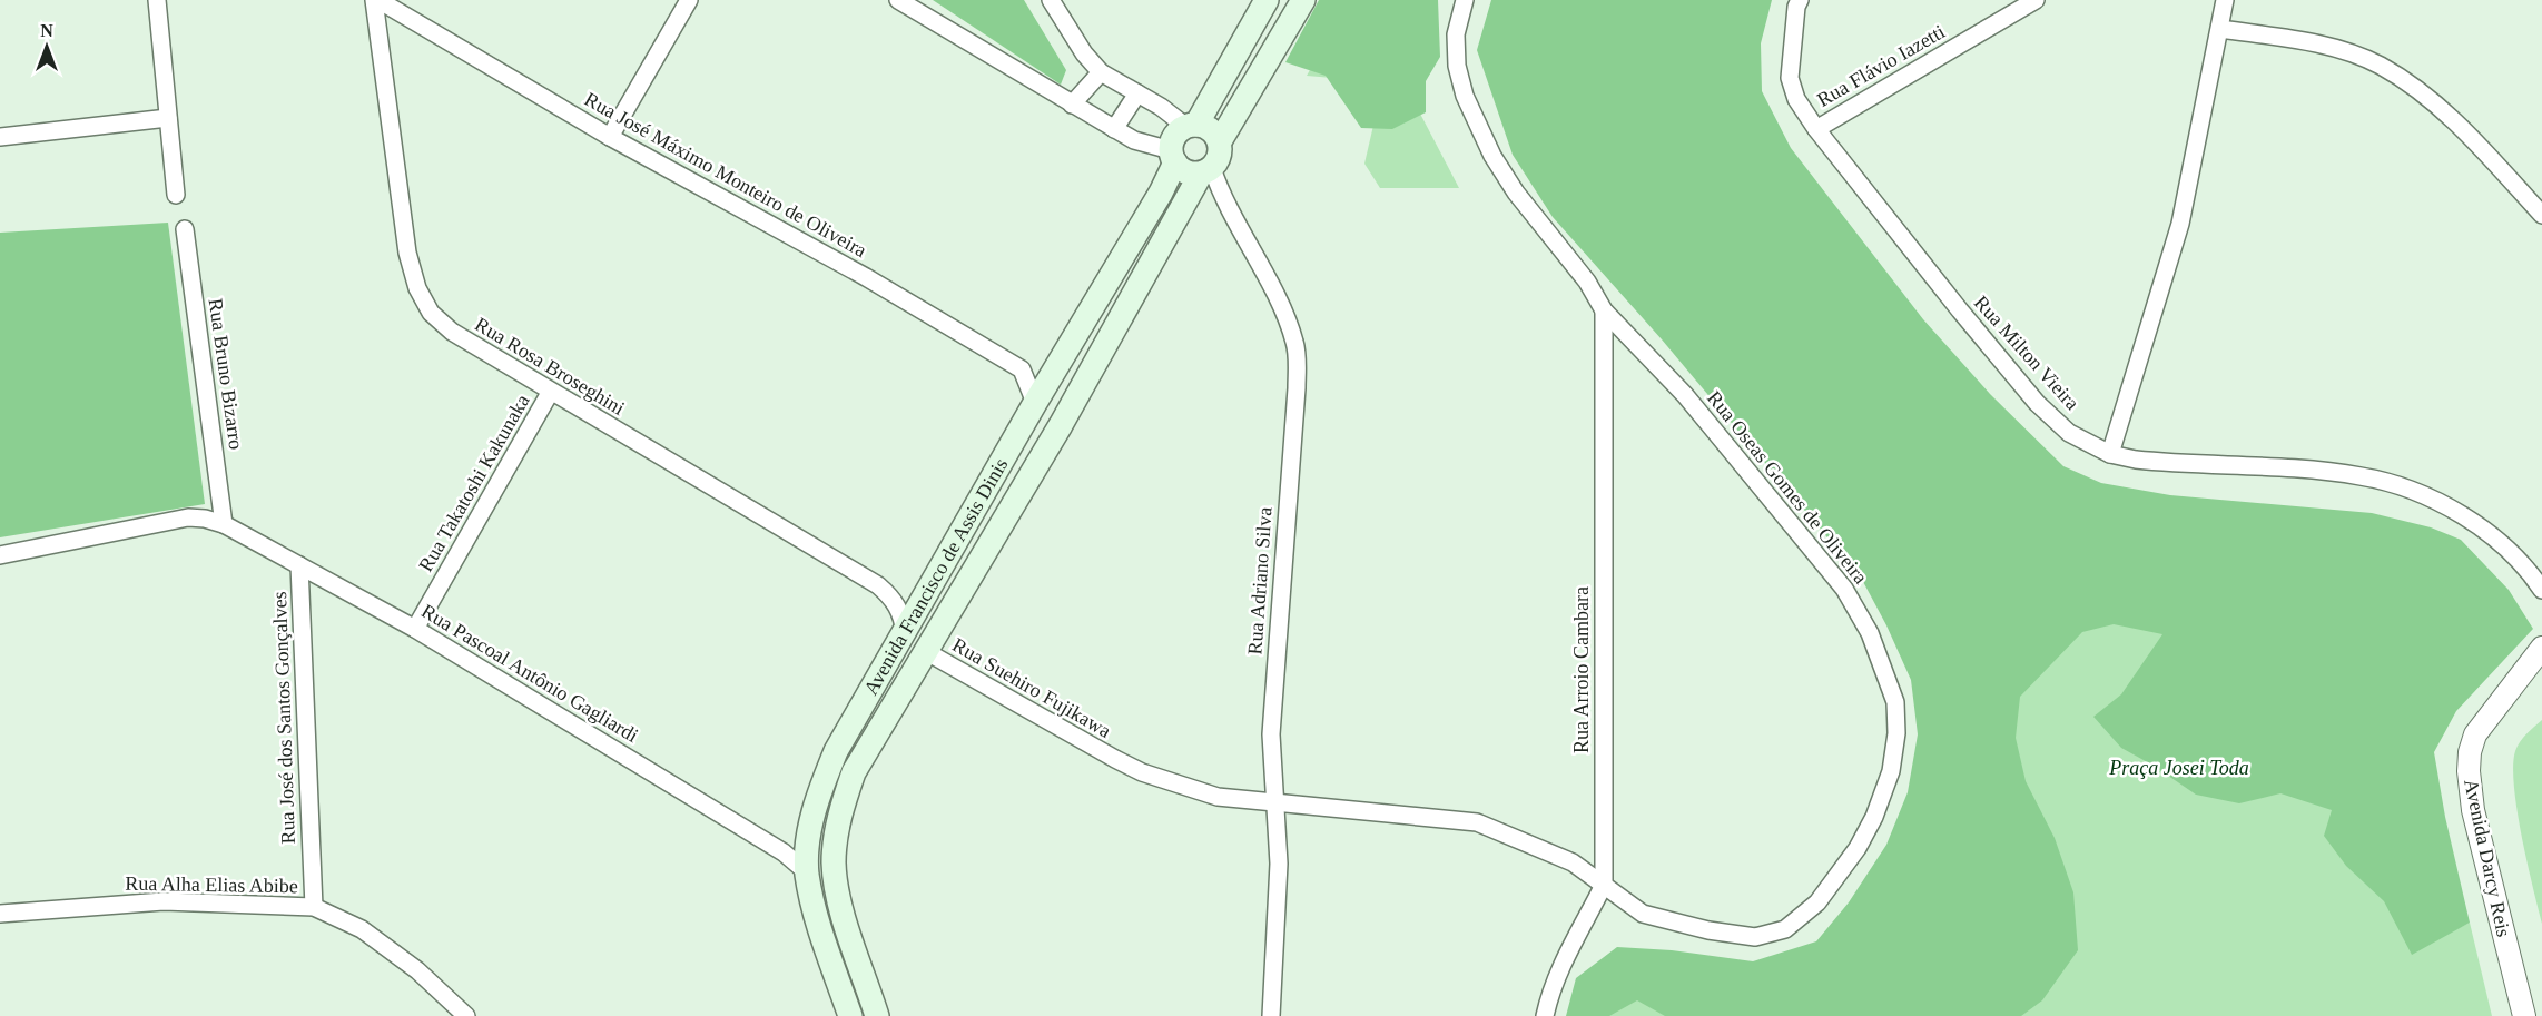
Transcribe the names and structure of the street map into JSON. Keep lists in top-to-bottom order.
{
  "streets": {
    "main road": ["Avenida Francisco de Assis Dinis"],
    "street": [
      "Rua Flávio Iazetti",
      "Rua José Máximo Monteiro de Oliveira",
      "Rua Milton Vieira",
      "Rua Rosa Broseghini",
      "Rua Bruno Bizarro",
      "Rua Takatoshi Kakunaka",
      "Rua Oseas Gomes de Oliveira",
      "Rua Adriano Silva",
      "Rua Arroio Cambara",
      "Rua Pascoal Antônio Gagliardi",
      "Rua Suehiro Fujikawa",
      "Rua José dos Santos Gonçalves",
      "Avenida Darcy Reis",
      "Rua Alha Elias Abibe"
    ]
  },
  "crossings": [
    ["Rua Flávio Iazetti", "Rua Milton Vieira"],
    ["Rua José Máximo Monteiro de Oliveira", "Rua Rosa Broseghini"],
    ["Rua José Máximo Monteiro de Oliveira", "Avenida Francisco de Assis Dinis"],
    ["Rua Rosa Broseghini", "Rua Takatoshi Kakunaka"],
    ["Rua Rosa Broseghini", "Avenida Francisco de Assis Dinis"],
    ["Rua Bruno Bizarro", "Rua Pascoal Antônio Gagliardi"],
    ["Rua Takatoshi Kakunaka", "Rua Pascoal Antônio Gagliardi"],
    ["Rua Oseas Gomes de Oliveira", "Rua Adriano Silva"],
    ["Rua Oseas Gomes de Oliveira", "Rua Arroio Cambara"],
    ["Rua Oseas Gomes de Oliveira", "Rua Suehiro Fujikawa"],
    ["Avenida Francisco de Assis Dinis", "Rua Adriano Silva"],
    ["Avenida Francisco de Assis Dinis", "Rua Pascoal Antônio Gagliardi"],
    ["Avenida Francisco de Assis Dinis", "Rua Suehiro Fujikawa"],
    ["Rua Pascoal Antônio Gagliardi", "Rua José dos Santos Gonçalves"],
    ["Rua José dos Santos Gonçalves", "Rua Alha Elias Abibe"]
  ],
  "parks": ["Praça Josei Toda"],
  "north": "top"
}
